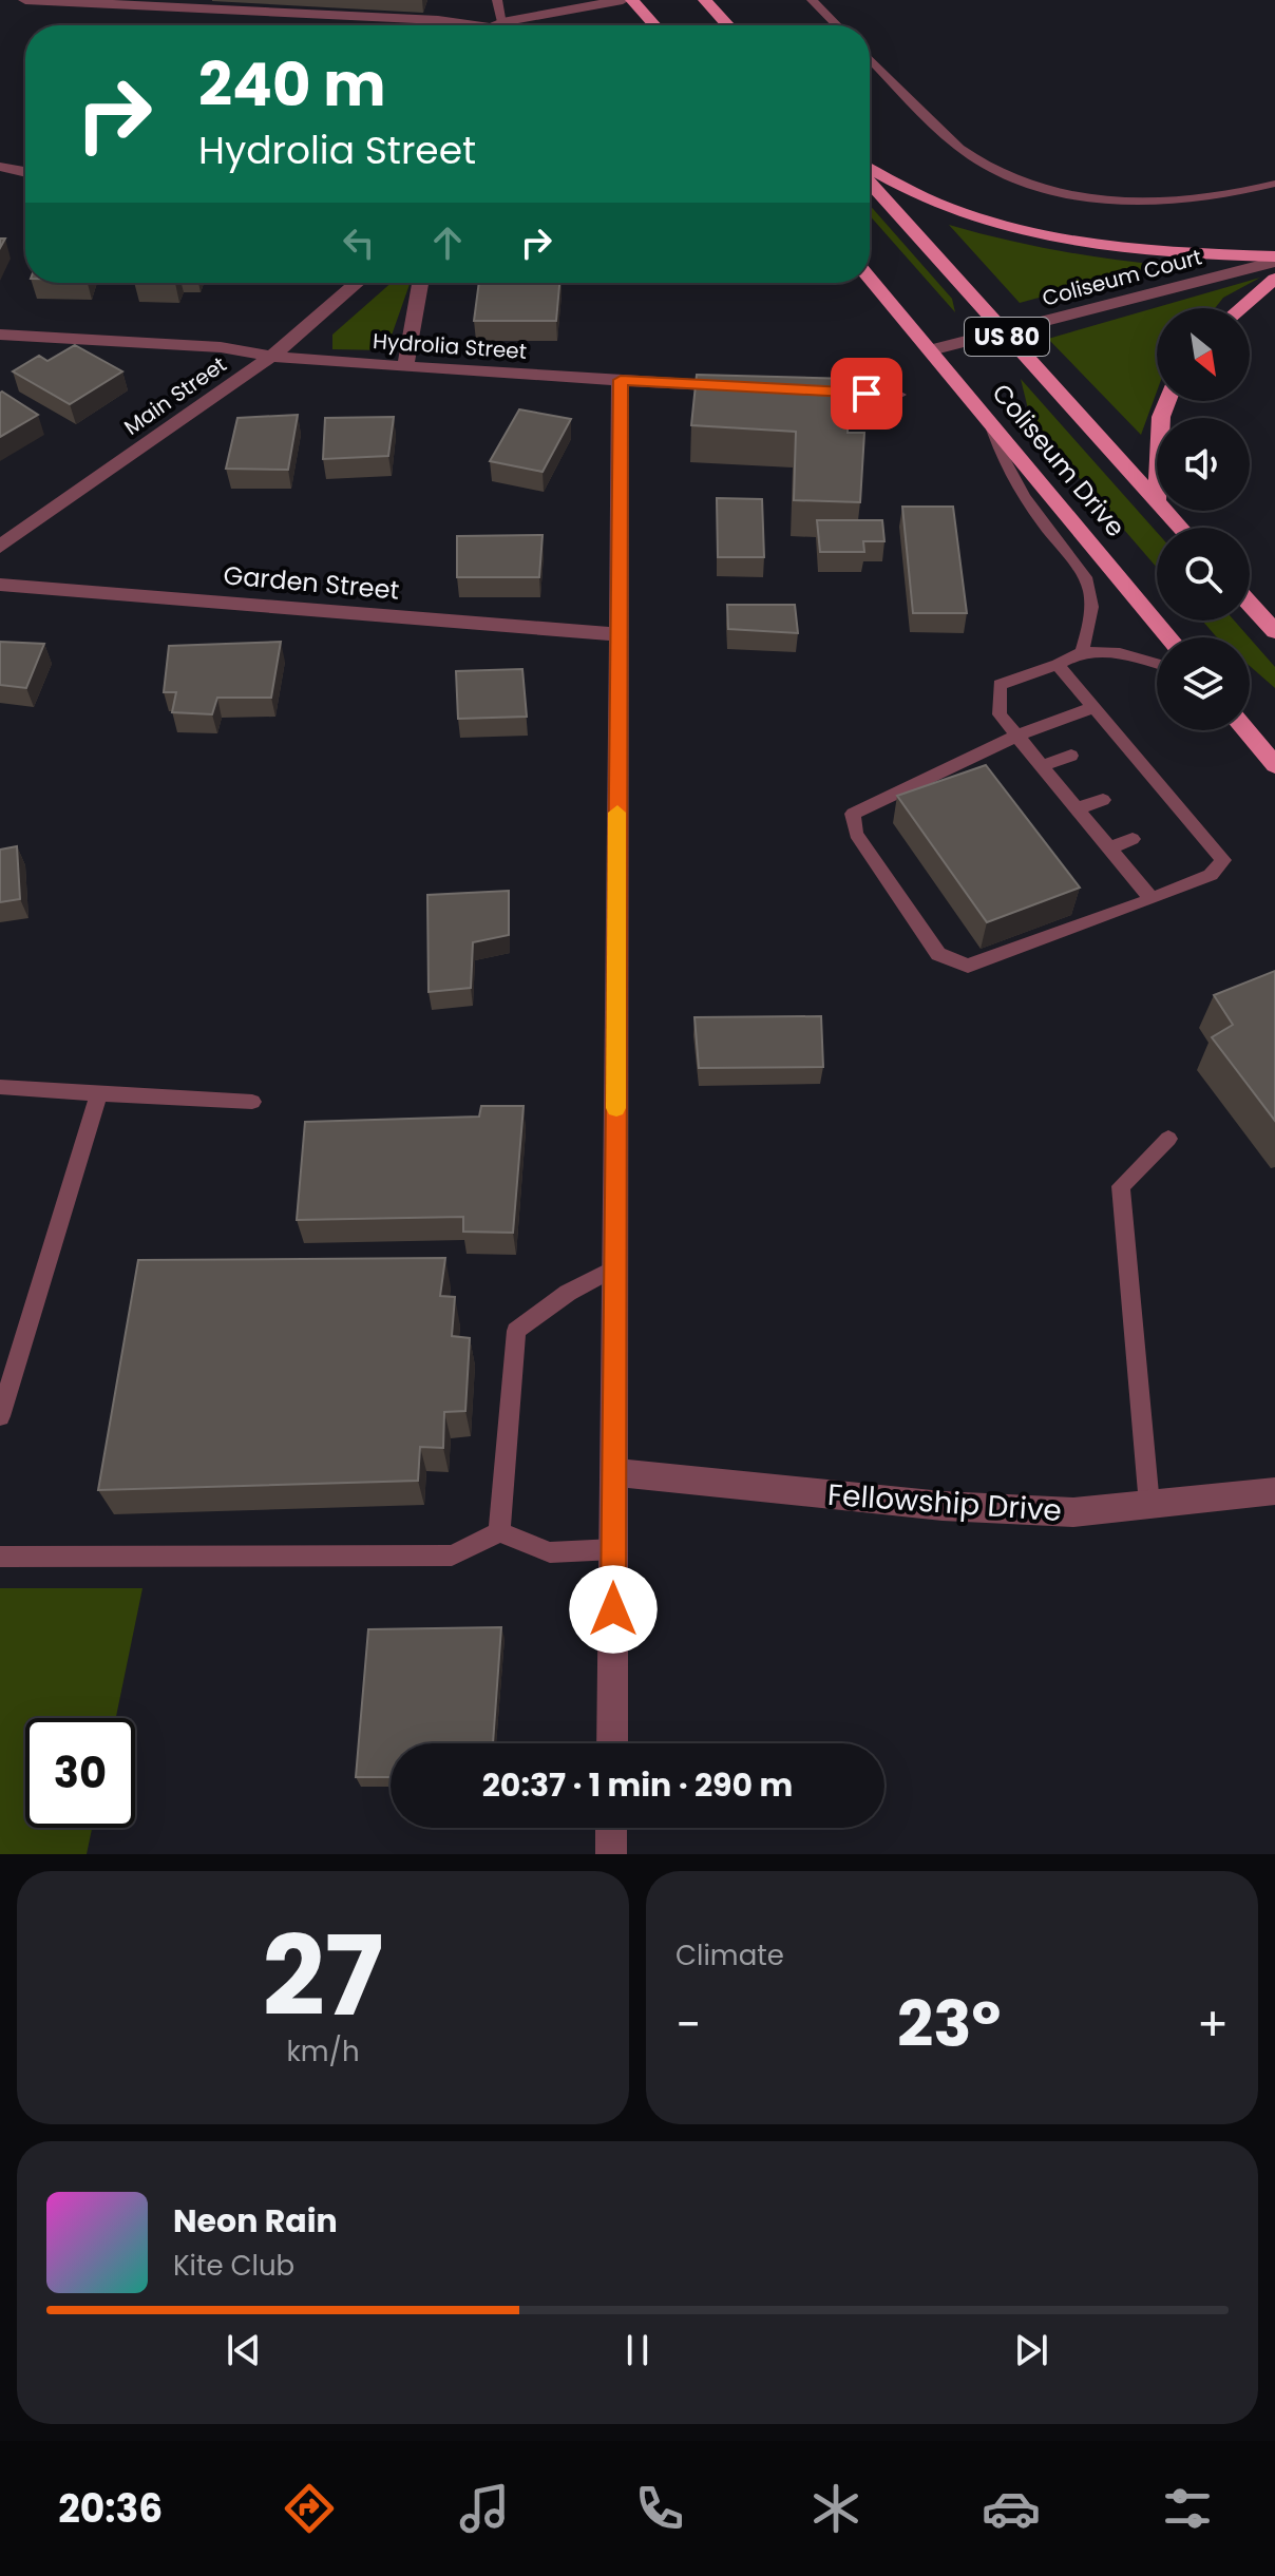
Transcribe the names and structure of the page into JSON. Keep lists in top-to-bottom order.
{
  "streets": {
    "main road": ["US 80", "Coliseum Drive"],
    "street": [
      "Coliseum Court",
      "Hydrolia Street",
      "Main Street",
      "Garden Street",
      "Fellowship Drive"
    ]
  },
  "crossings": [
    ["Coliseum Court", "Coliseum Drive"],
    ["Hydrolia Street", "Main Street"]
  ],
  "north": "bottom right",
  "page": {
    "turn": ["240 m", "Hydrolia Street"],
    "limit": "30",
    "trip": "20:37 · 1 min · 290 m",
    "tile": [
      ["27", "km/h"],
      "Climate"
    ],
    "heat": ["−", "23°", "+"],
    "song": ["Neon Rain", "Kite Club"],
    "tabs": "20:36"
  }
}
